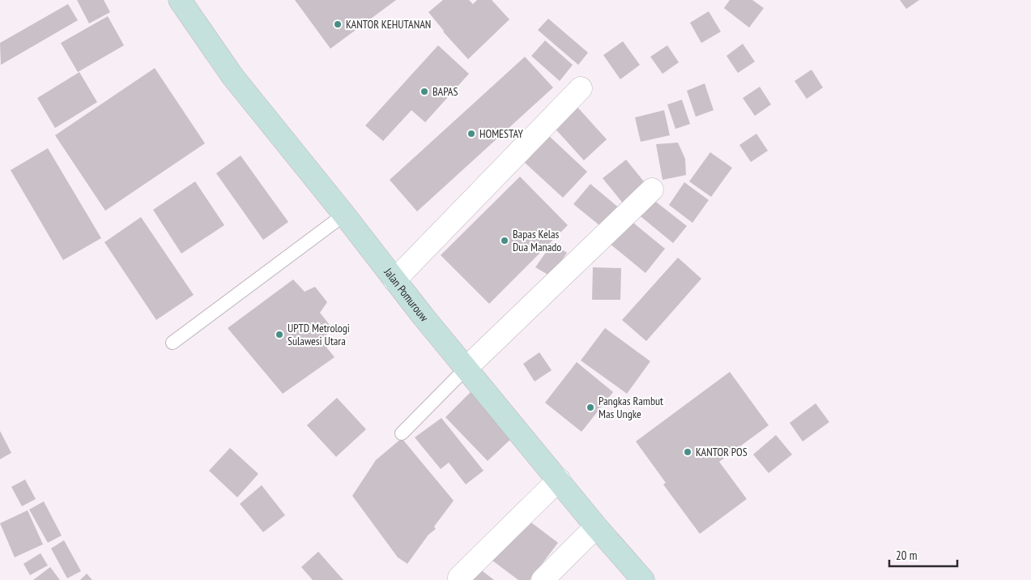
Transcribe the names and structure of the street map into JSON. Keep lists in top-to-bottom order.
{
  "streets": {
    "main road": ["Jalan Pomurouw"]
  },
  "places": [
    "KANTOR KEHUTANAN",
    "BAPAS",
    "HOMESTAY",
    "Bapas Kelas Dua Manado",
    "UPTD Metrologi Sulawesi Utara",
    "Pangkas Rambut Mas Ungke",
    "KANTOR POS"
  ],
  "scale_bar": "20 m"
}
